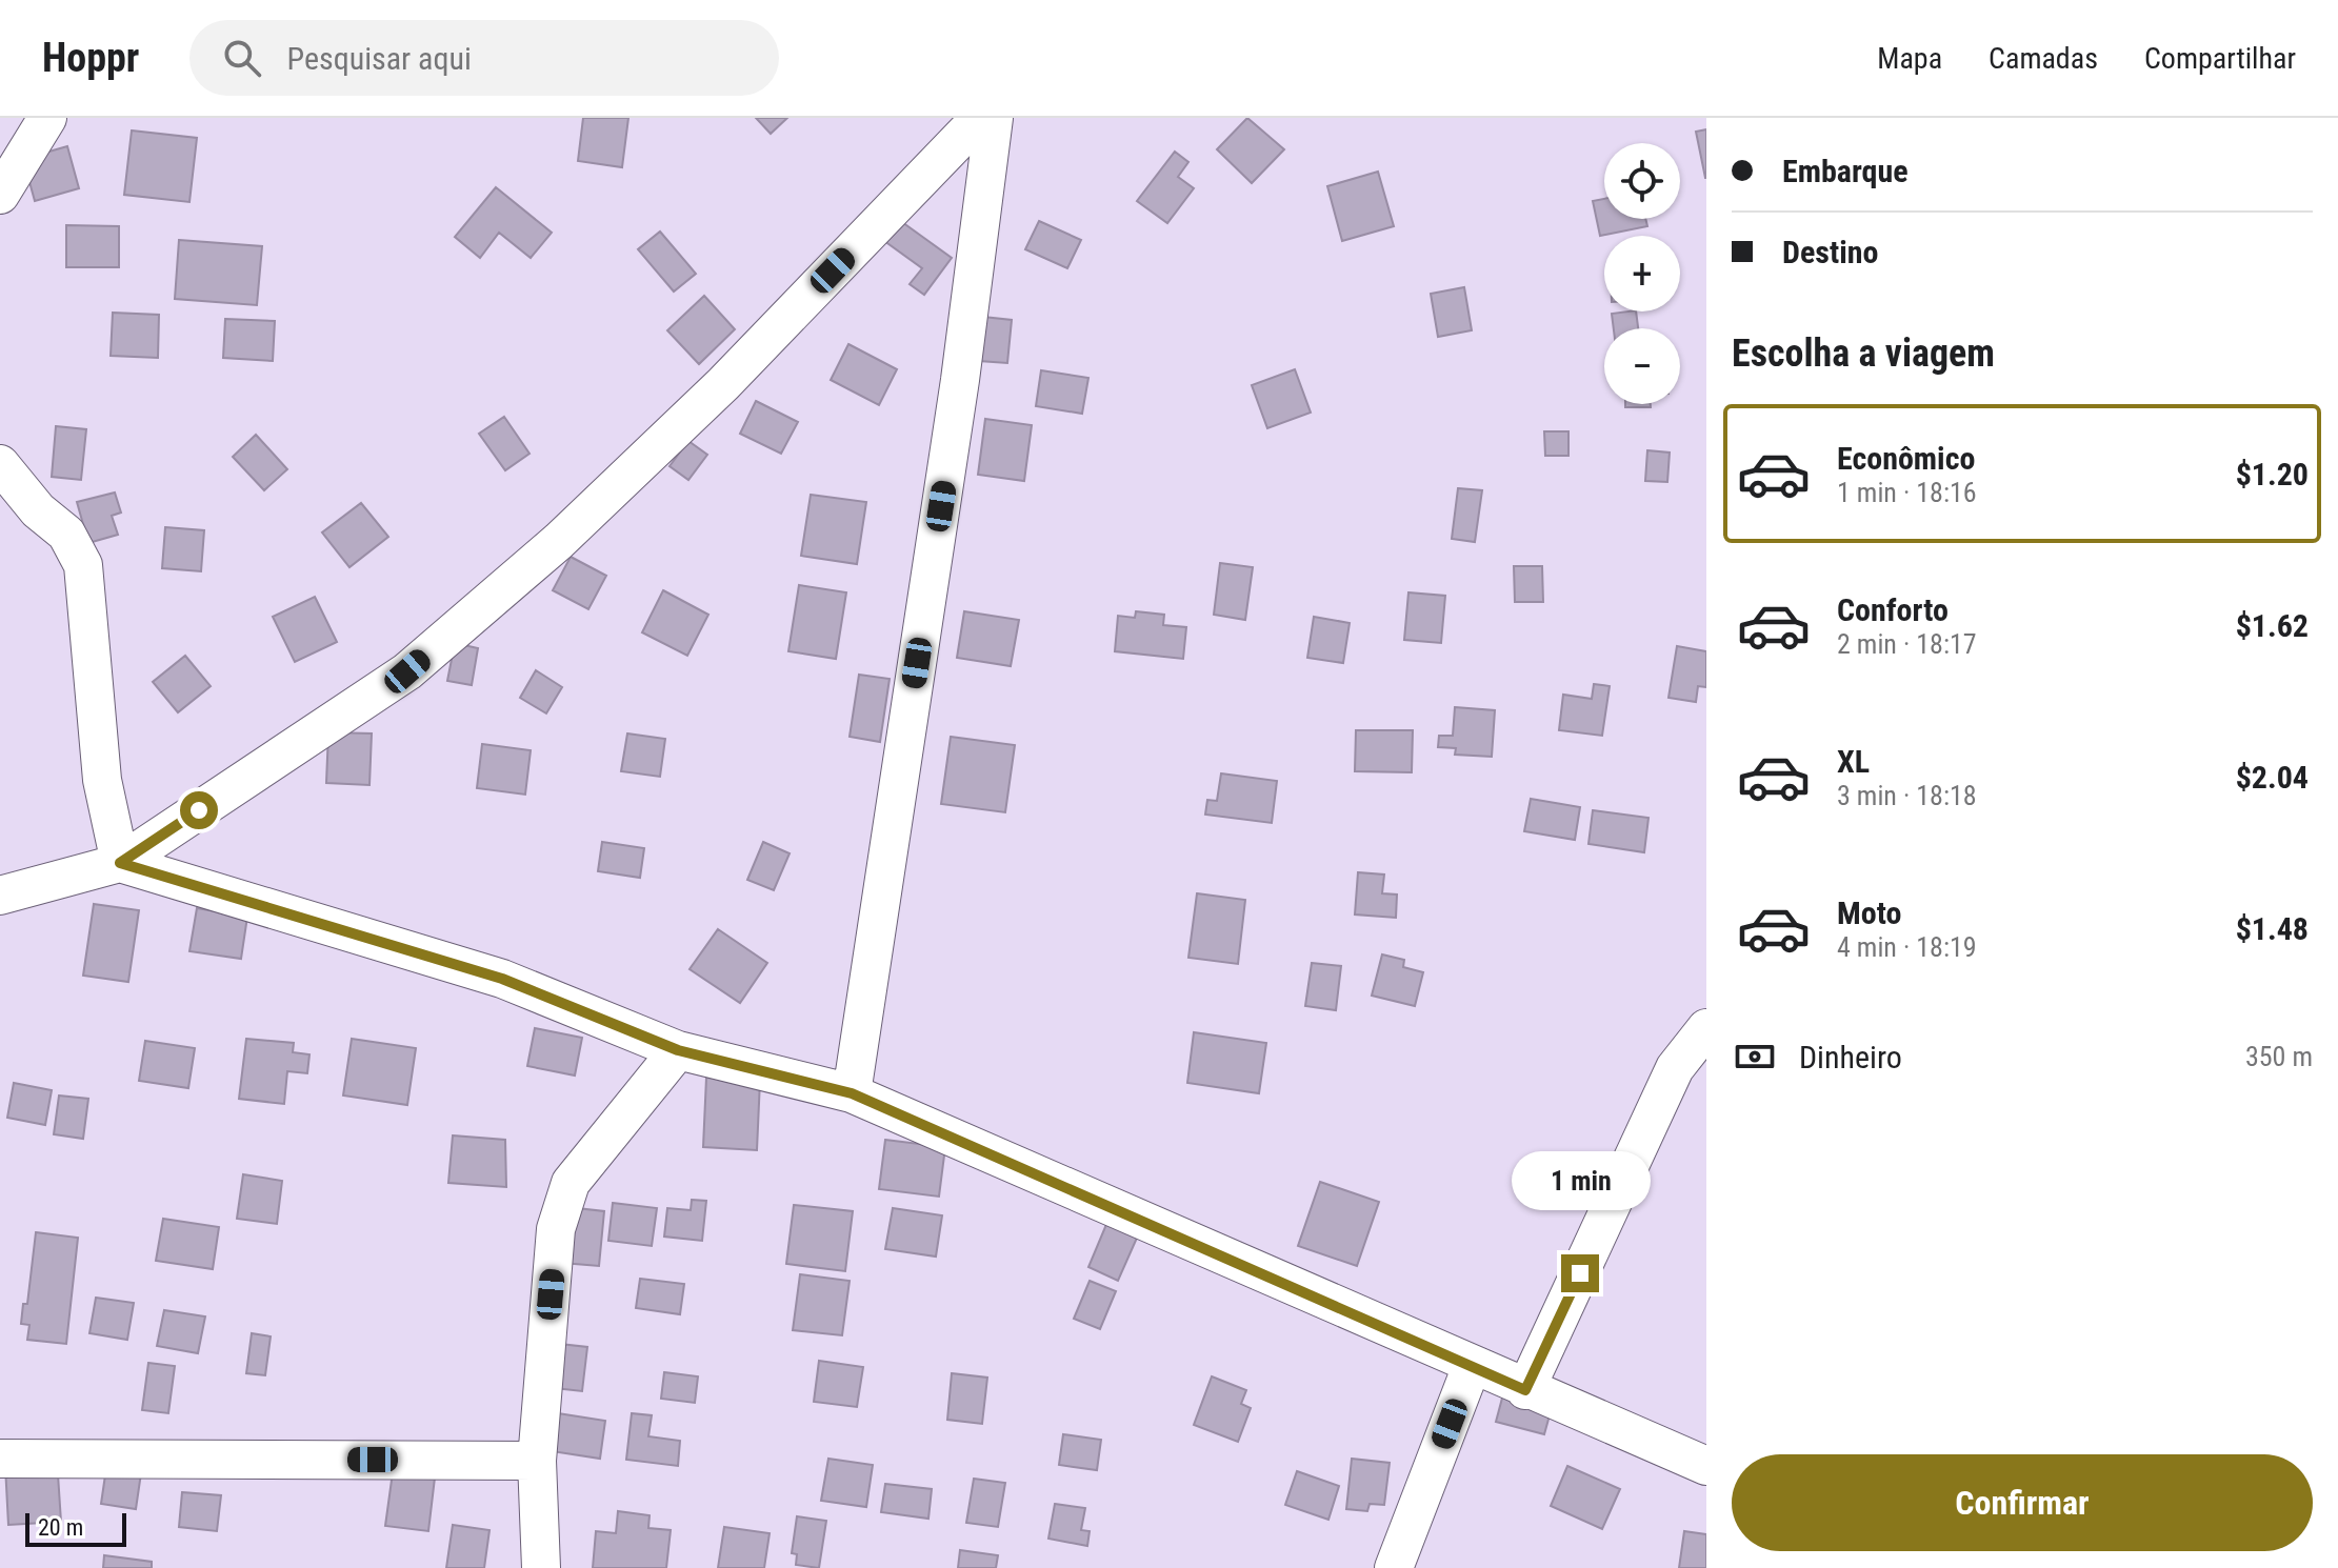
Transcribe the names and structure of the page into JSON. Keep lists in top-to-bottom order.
{
  "scale_bar": "20 m",
  "page": {
    "header": "Hoppr",
    "search": "Pesquisar aqui",
    "nav": ["Mapa", "Camadas", "Compartilhar"],
    "banner": ["Embarque", "Destino"],
    "map_buttons": ["+", "−"],
    "heading": "Escolha a viagem",
    "list": [
      {
        "name": "Econômico",
        "note": "1 min · 18:16",
        "value": "$1.20"
      },
      {
        "name": "Conforto",
        "note": "2 min · 18:17",
        "value": "$1.62"
      },
      {
        "name": "XL",
        "note": "3 min · 18:18",
        "value": "$2.04"
      },
      {
        "name": "Moto",
        "note": "4 min · 18:19",
        "value": "$1.48"
      }
    ],
    "pay": ["Dinheiro", "350 m"],
    "bubble": "1 min",
    "buttons": "Confirmar",
    "scale": "20 m"
  }
}
